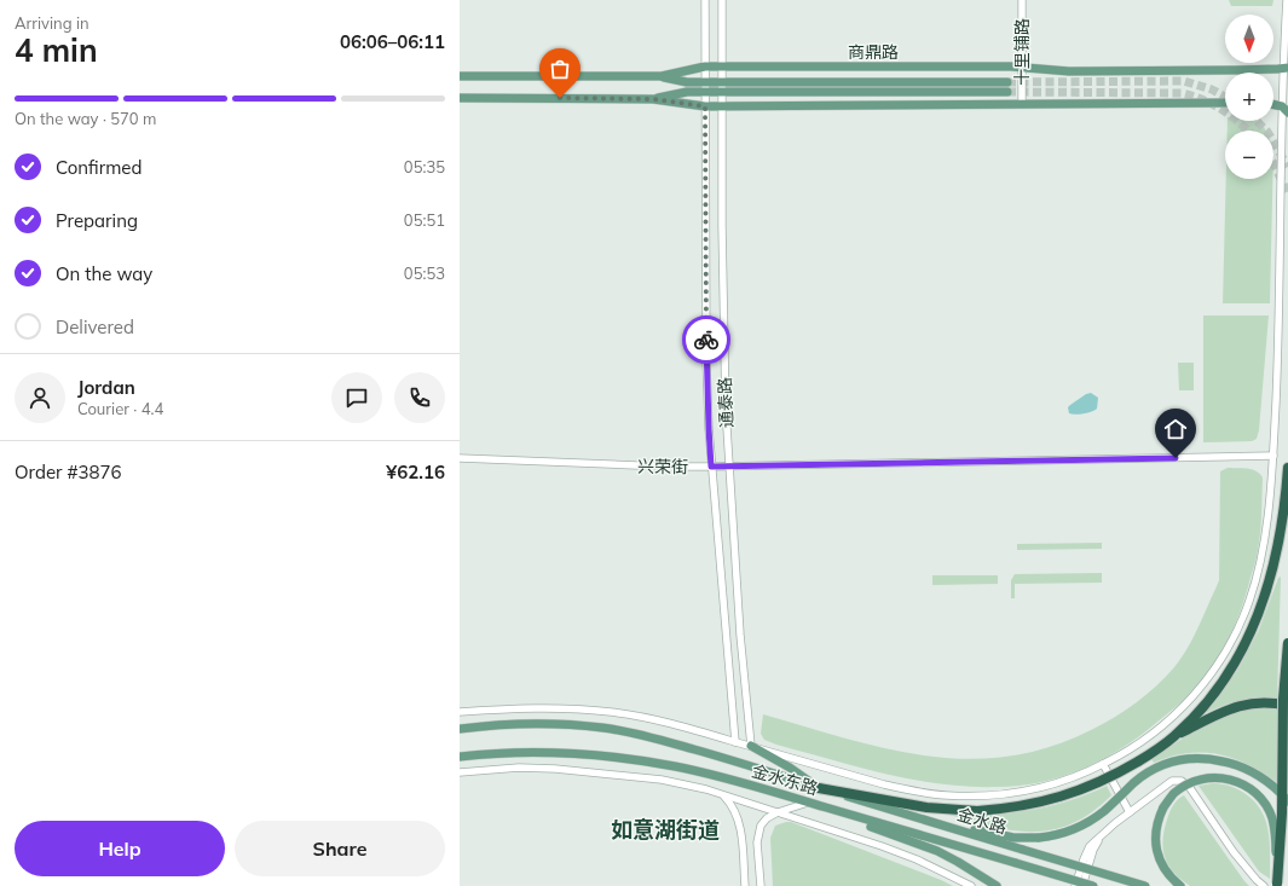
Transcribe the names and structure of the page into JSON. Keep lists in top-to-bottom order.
{
  "streets": {
    "main road": ["商鼎路", "金水东路", "金水路"],
    "street": ["十里铺路", "通泰路", "兴荣街"]
  },
  "crossings": [
    ["商鼎路", "十里铺路"],
    ["商鼎路", "通泰路"],
    ["通泰路", "兴荣街"],
    ["金水东路", "金水路"]
  ],
  "districts": ["如意湖街道"],
  "north": "bottom",
  "page": {
    "heading": ["4 min", "Arriving in", "06:06–06:11"],
    "panel": [
      "Jordan",
      "Courier · 4.4",
      "Order #3876",
      "¥62.16"
    ],
    "map_buttons": ["+", "−"],
    "bar": "On the way · 570 m",
    "list": [
      ["Confirmed", "05:35"],
      ["Preparing", "05:51"],
      ["On the way", "05:53"],
      "Delivered"
    ],
    "buttons": ["Help", "Share"]
  }
}
